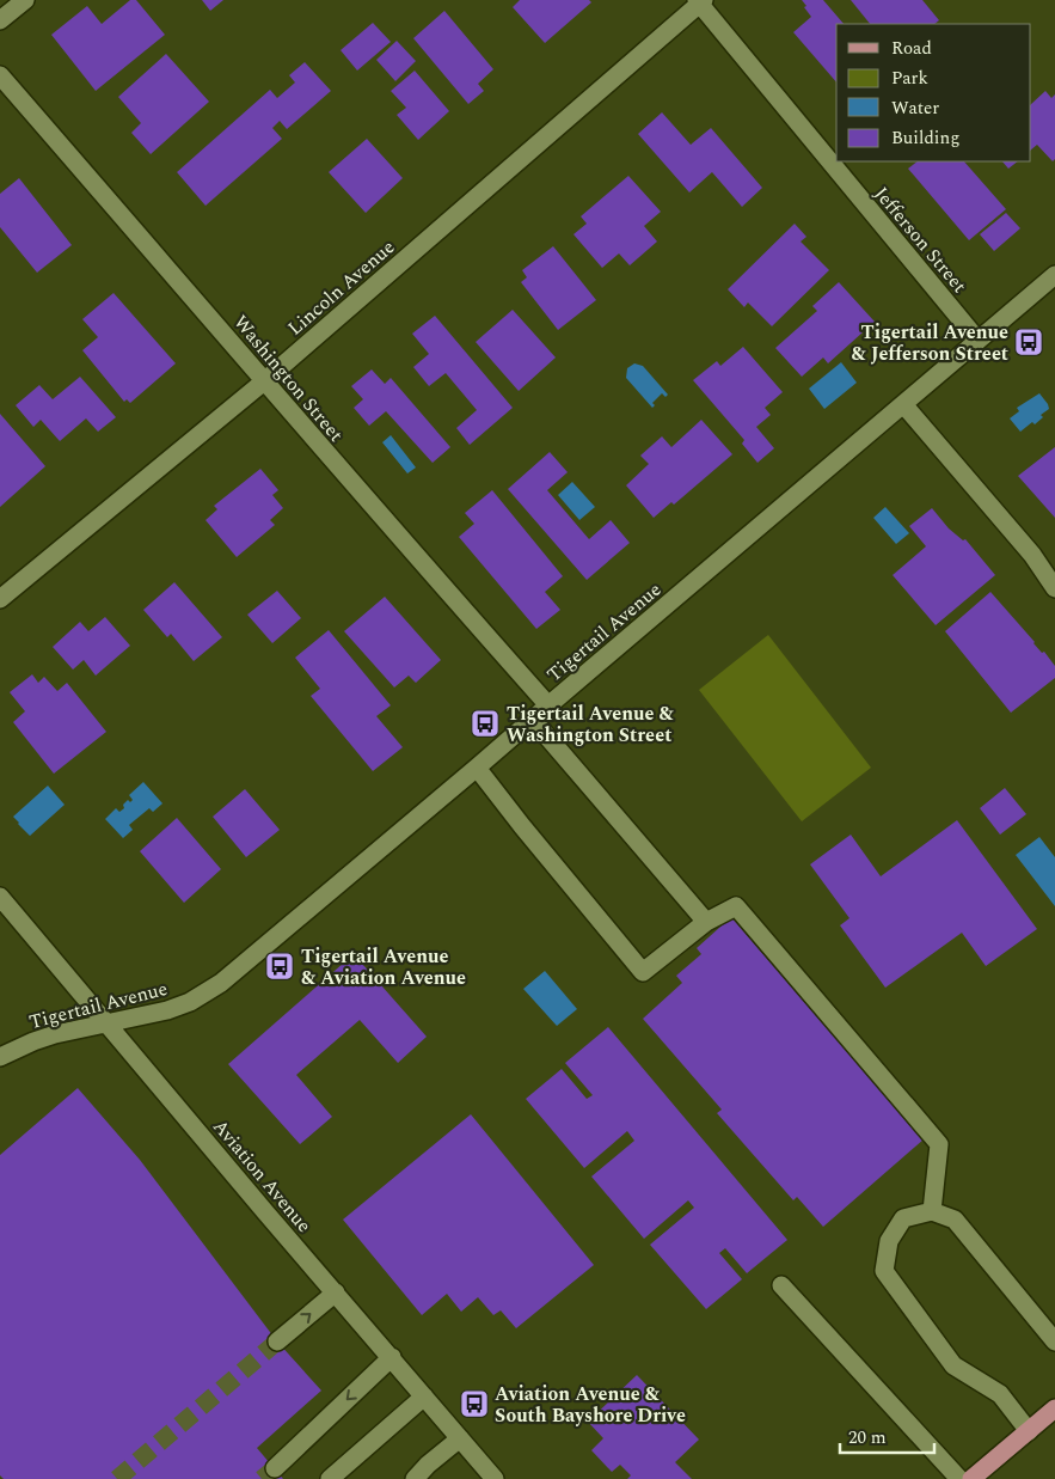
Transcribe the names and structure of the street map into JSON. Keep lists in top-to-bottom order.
{
  "streets": {
    "street": [
      "Jefferson Street",
      "Lincoln Avenue",
      "Washington Street",
      "Tigertail Avenue",
      "Aviation Avenue"
    ]
  },
  "crossings": [
    ["Jefferson Street", "Lincoln Avenue"],
    ["Jefferson Street", "Tigertail Avenue"],
    ["Lincoln Avenue", "Washington Street"],
    ["Washington Street", "Tigertail Avenue"],
    ["Tigertail Avenue", "Aviation Avenue"]
  ],
  "places": {
    "bus stop": [
      "Tigertail Avenue & Jefferson Street",
      "Tigertail Avenue & Washington Street",
      "Tigertail Avenue & Aviation Avenue",
      "Aviation Avenue & South Bayshore Drive"
    ]
  },
  "legend": [
    "Road",
    "Park",
    "Water",
    "Building"
  ],
  "scale_bar": "20 m"
}
